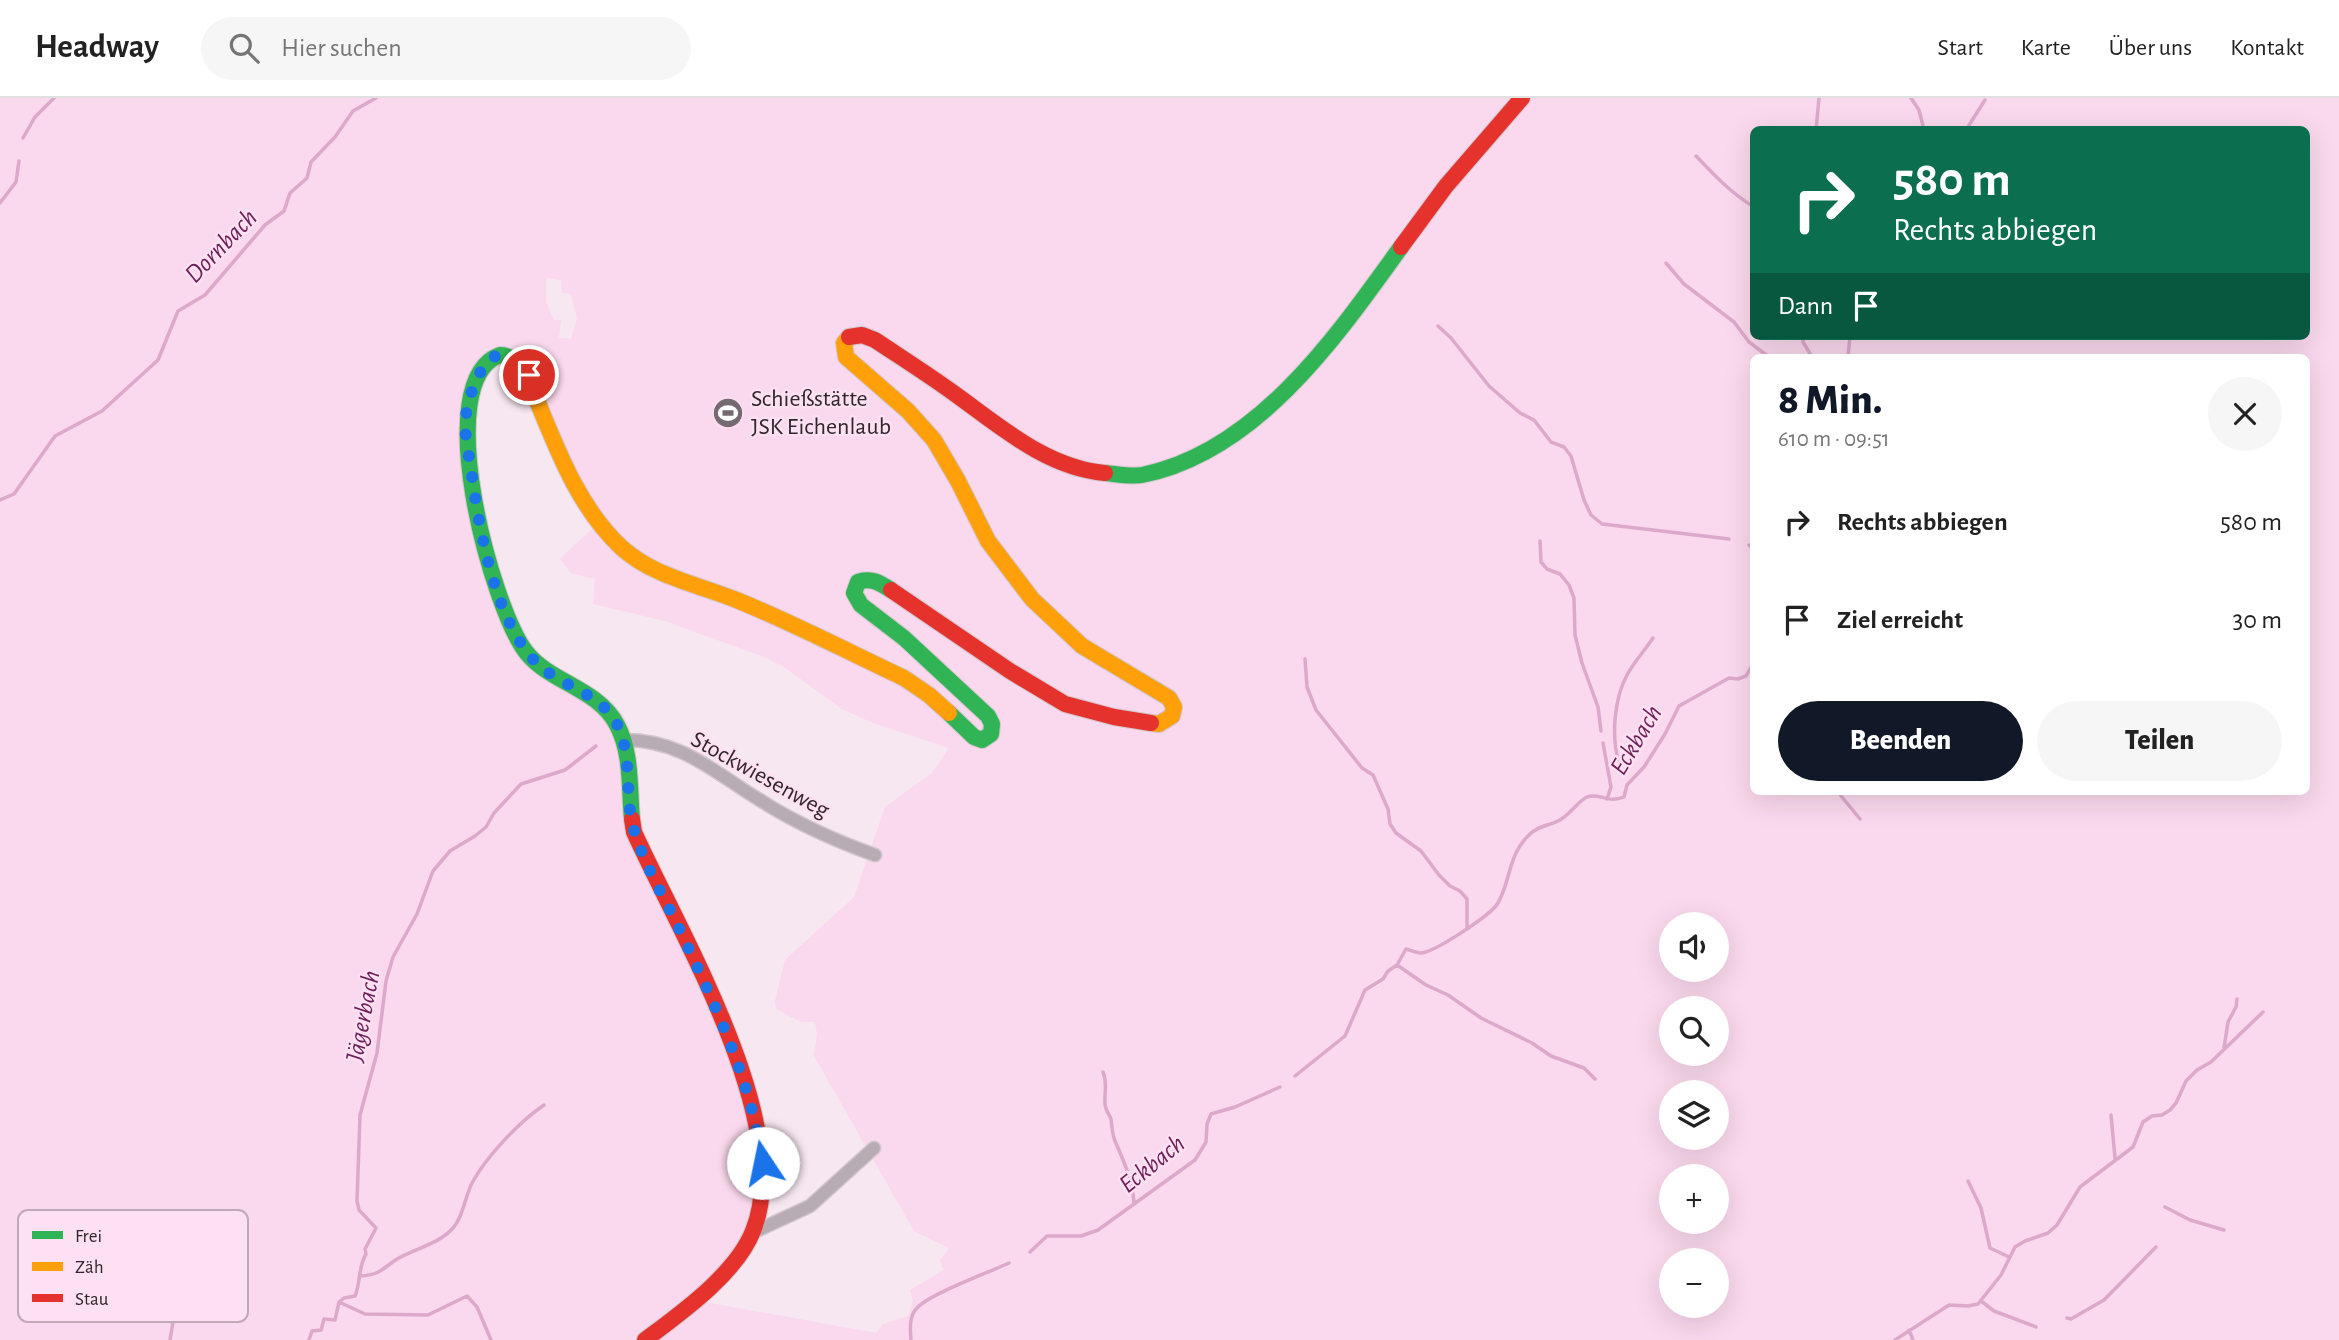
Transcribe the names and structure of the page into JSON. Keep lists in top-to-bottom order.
{
  "streets": {
    "street": ["Stockwiesenweg"]
  },
  "water": ["Dornbach", "Eckbach", "Jägerbach"],
  "places": {
    "sports": ["Schießstätte JSK Eichenlaub"]
  },
  "legend": ["Frei", "Zäh", "Stau"],
  "page": {
    "header": "Headway",
    "search": "Hier suchen",
    "nav": [
      "Start",
      "Karte",
      "Über uns",
      "Kontakt"
    ],
    "turn": ["580 m", "Rechts abbiegen"],
    "then": "Dann",
    "heading": ["8 Min.", "610 m · 09:51"],
    "list": [
      {
        "name": "Rechts abbiegen",
        "value": "580 m"
      },
      {
        "name": "Ziel erreicht",
        "value": "30 m"
      }
    ],
    "buttons": ["Beenden", "Teilen"],
    "map_buttons": ["+", "−"]
  }
}
